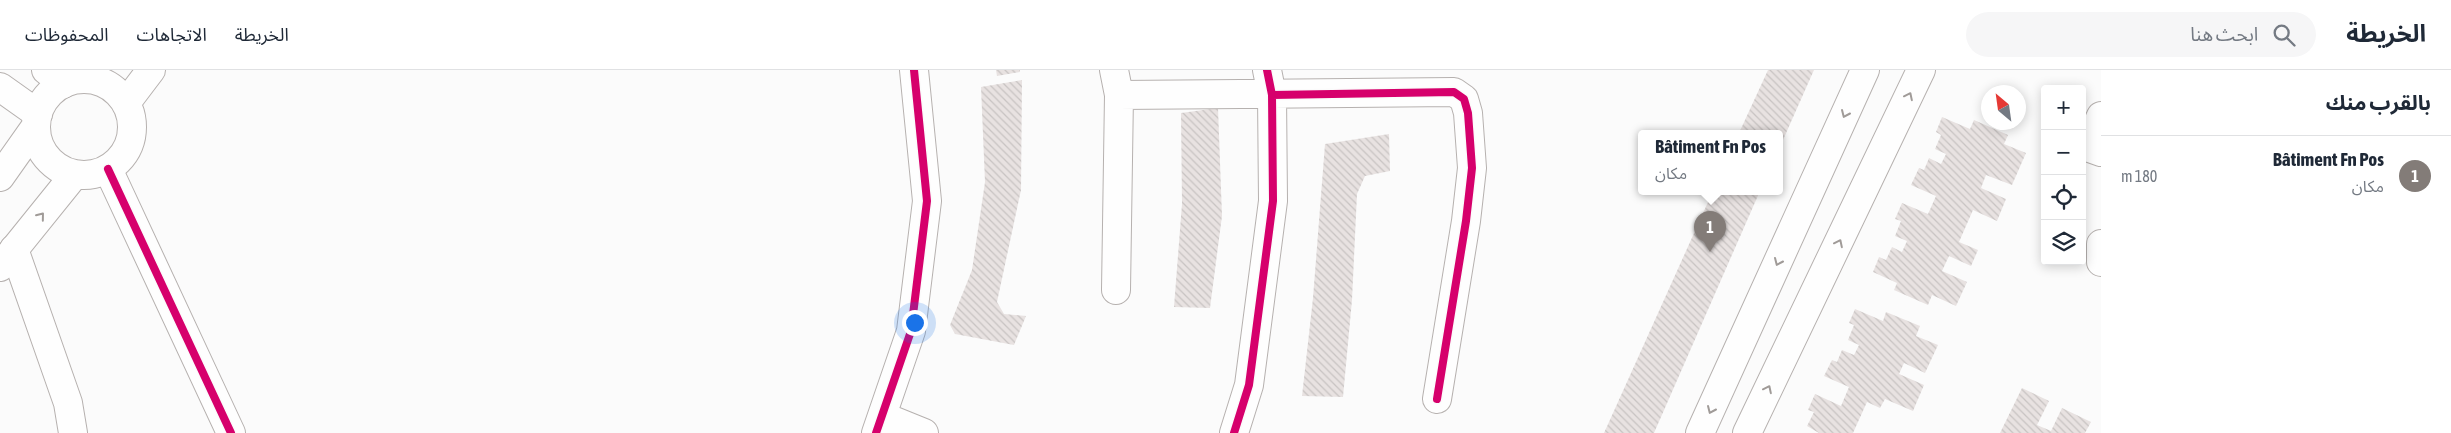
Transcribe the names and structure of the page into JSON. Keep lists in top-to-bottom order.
{
  "north": "top left",
  "page": {
    "header": "الخريطة",
    "search": "ابحث هنا",
    "nav": ["الخريطة", "الاتجاهات", "المحفوظات"],
    "heading": "بالقرب منك",
    "map_buttons": ["+", "−"],
    "popup": ["Bâtiment Fn Pos", "مكان"],
    "list": [
      {
        "mark": "1",
        "name": "Bâtiment Fn Pos",
        "note": "مكان",
        "value": "180 m"
      }
    ],
    "pins": "1"
  }
}
